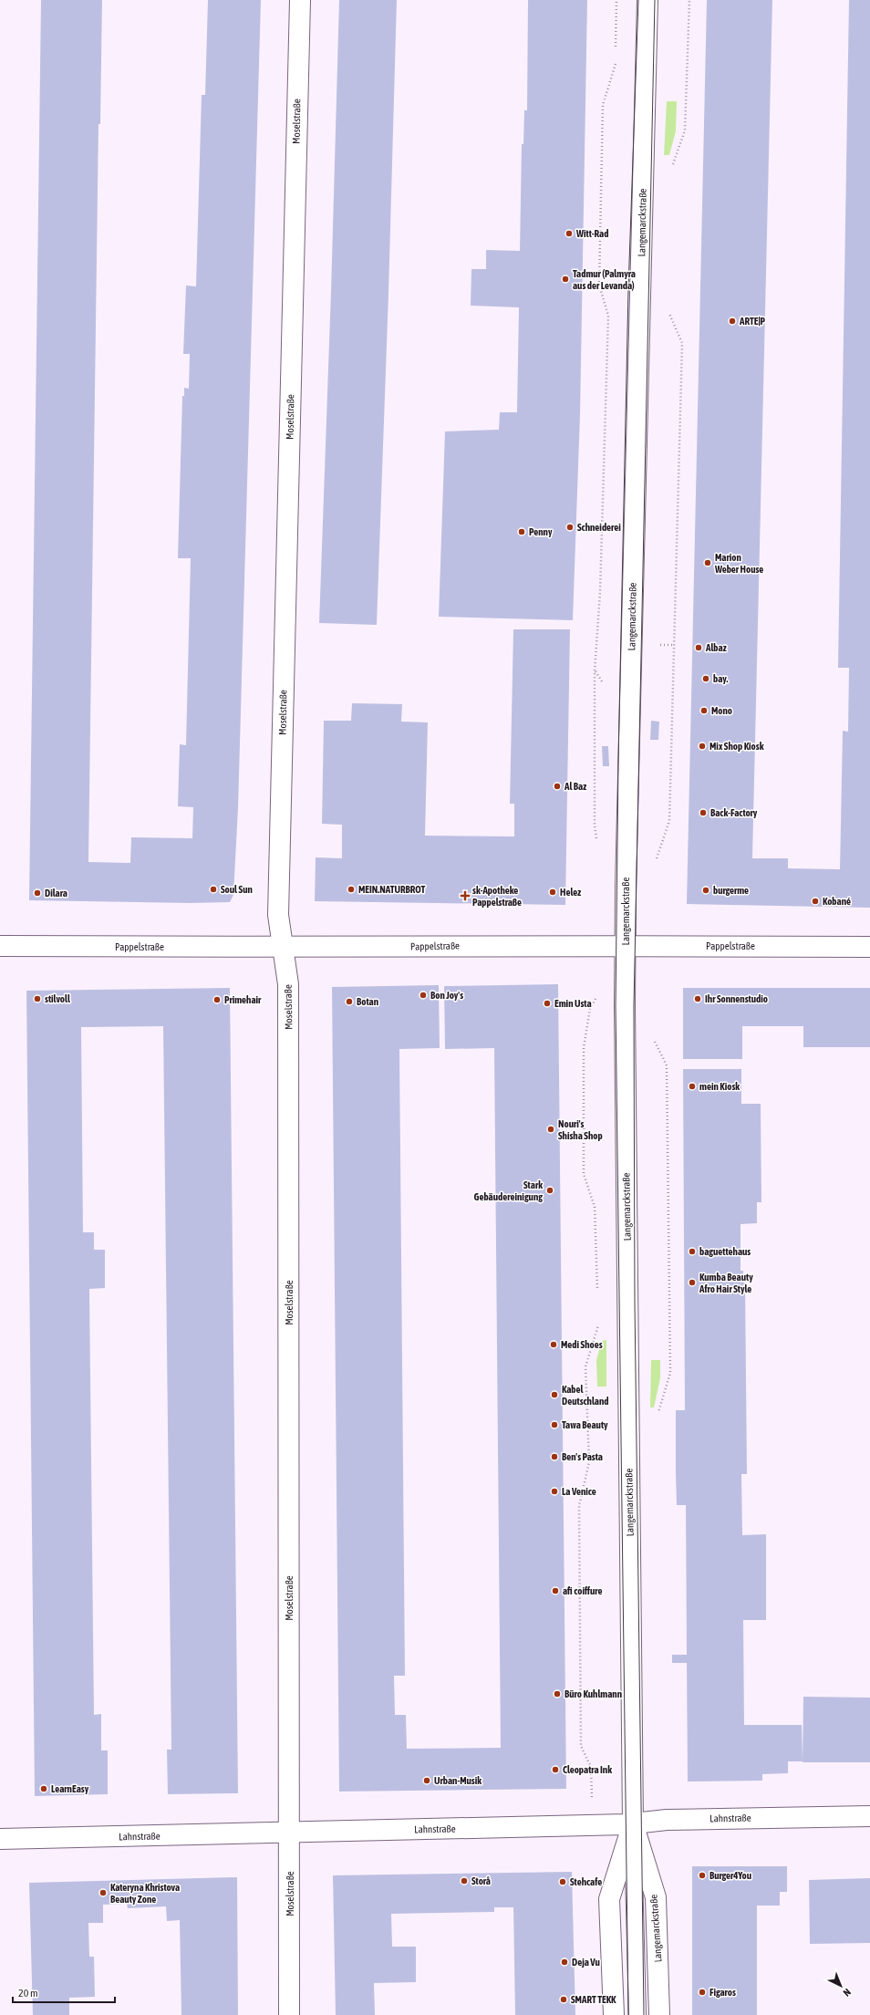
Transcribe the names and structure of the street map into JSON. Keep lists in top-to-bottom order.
{
  "streets": {
    "street": [
      "Moselstraße",
      "Langemarckstraße",
      "Pappelstraße",
      "Lahnstraße"
    ]
  },
  "crossings": [
    ["Moselstraße", "Pappelstraße"],
    ["Moselstraße", "Lahnstraße"],
    ["Langemarckstraße", "Pappelstraße"],
    ["Langemarckstraße", "Lahnstraße"]
  ],
  "places": {
    "other": [
      "Witt-Rad",
      "Tadmur (Palmyra aus der Levanda)",
      "ARTE|P",
      "Schneiderei",
      "Penny",
      "Marion Weber House",
      "Albaz",
      "bay.",
      "Mono",
      "Mix Shop Kiosk",
      "Al Baz",
      "Back-Factory",
      "Soul Sun",
      "MEIN.NATURBROT",
      "burgerme",
      "Helez",
      "Dilara",
      "Kobané",
      "Bon Joy's",
      "stilvoll",
      "Ihr Sonnenstudio",
      "Primehair",
      "Botan",
      "Emin Usta",
      "mein Kiosk",
      "Nouri's Shisha Shop",
      "Stark Gebäudereinigung",
      "baguettehaus",
      "Kumba Beauty Afro Hair Style",
      "Medi Shoes",
      "Kabel Deutschland",
      "Tawa Beauty",
      "Ben's Pasta",
      "La Venice",
      "afi coiffure",
      "Büro Kuhlmann",
      "Cleopatra Ink",
      "Urban-Musik",
      "LearnEasy",
      "Burger4You",
      "Storå",
      "Stehcafe",
      "Kateryna Khristova Beauty Zone",
      "Deja Vu",
      "Figaros",
      "SMART TEKK"
    ],
    "health": ["sk-Apotheke Pappelstraße"]
  },
  "scale_bar": "20 m",
  "north": "bottom right"
}
